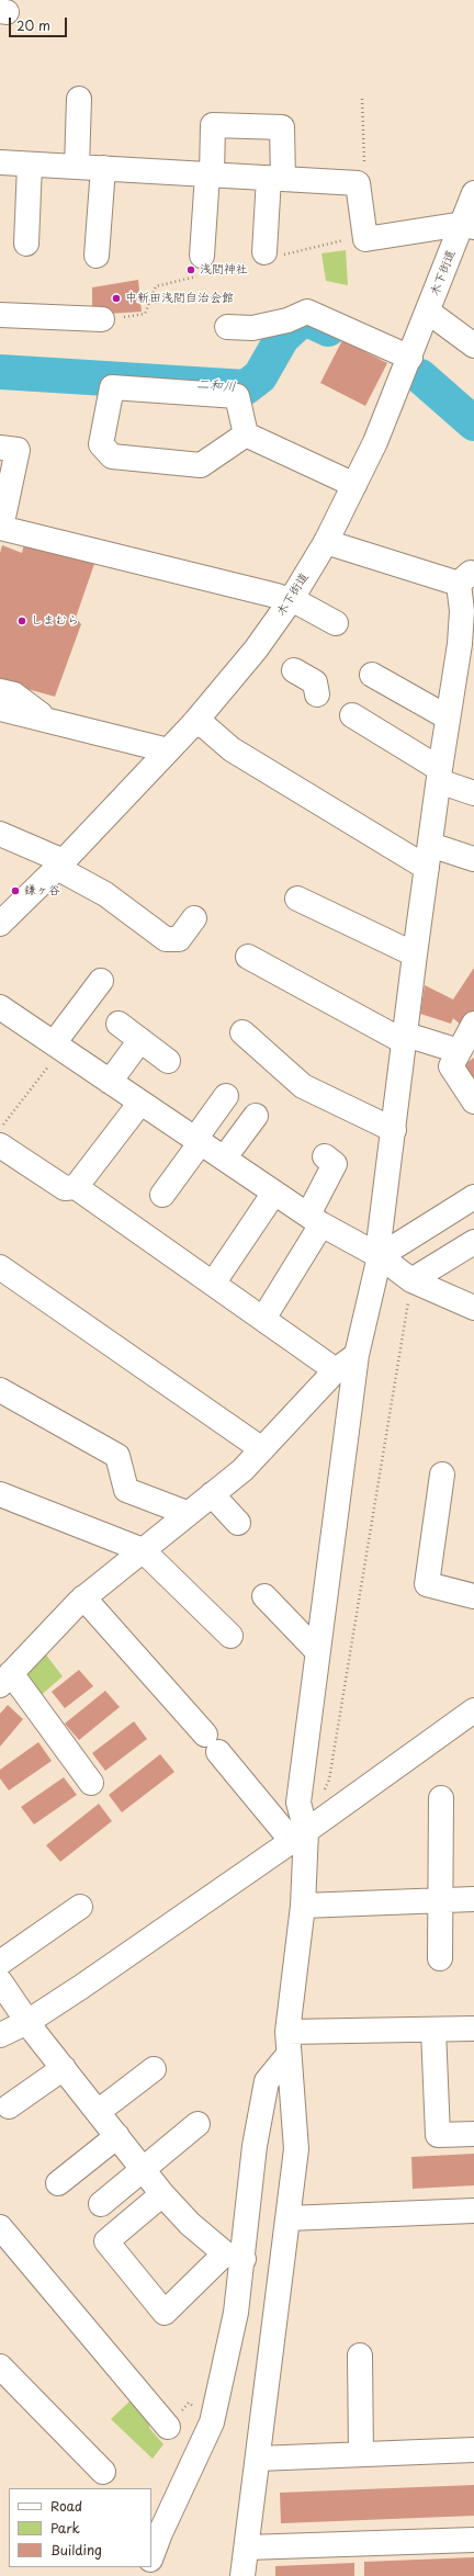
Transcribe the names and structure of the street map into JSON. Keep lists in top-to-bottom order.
{
  "streets": {
    "street": ["木下街道"]
  },
  "water": ["二和川"],
  "places": [
    "浅間神社",
    "中新田浅間自治会館",
    "しまむら",
    "鎌ヶ谷"
  ],
  "legend": ["Road", "Park", "Building"],
  "scale_bar": "20 m"
}
